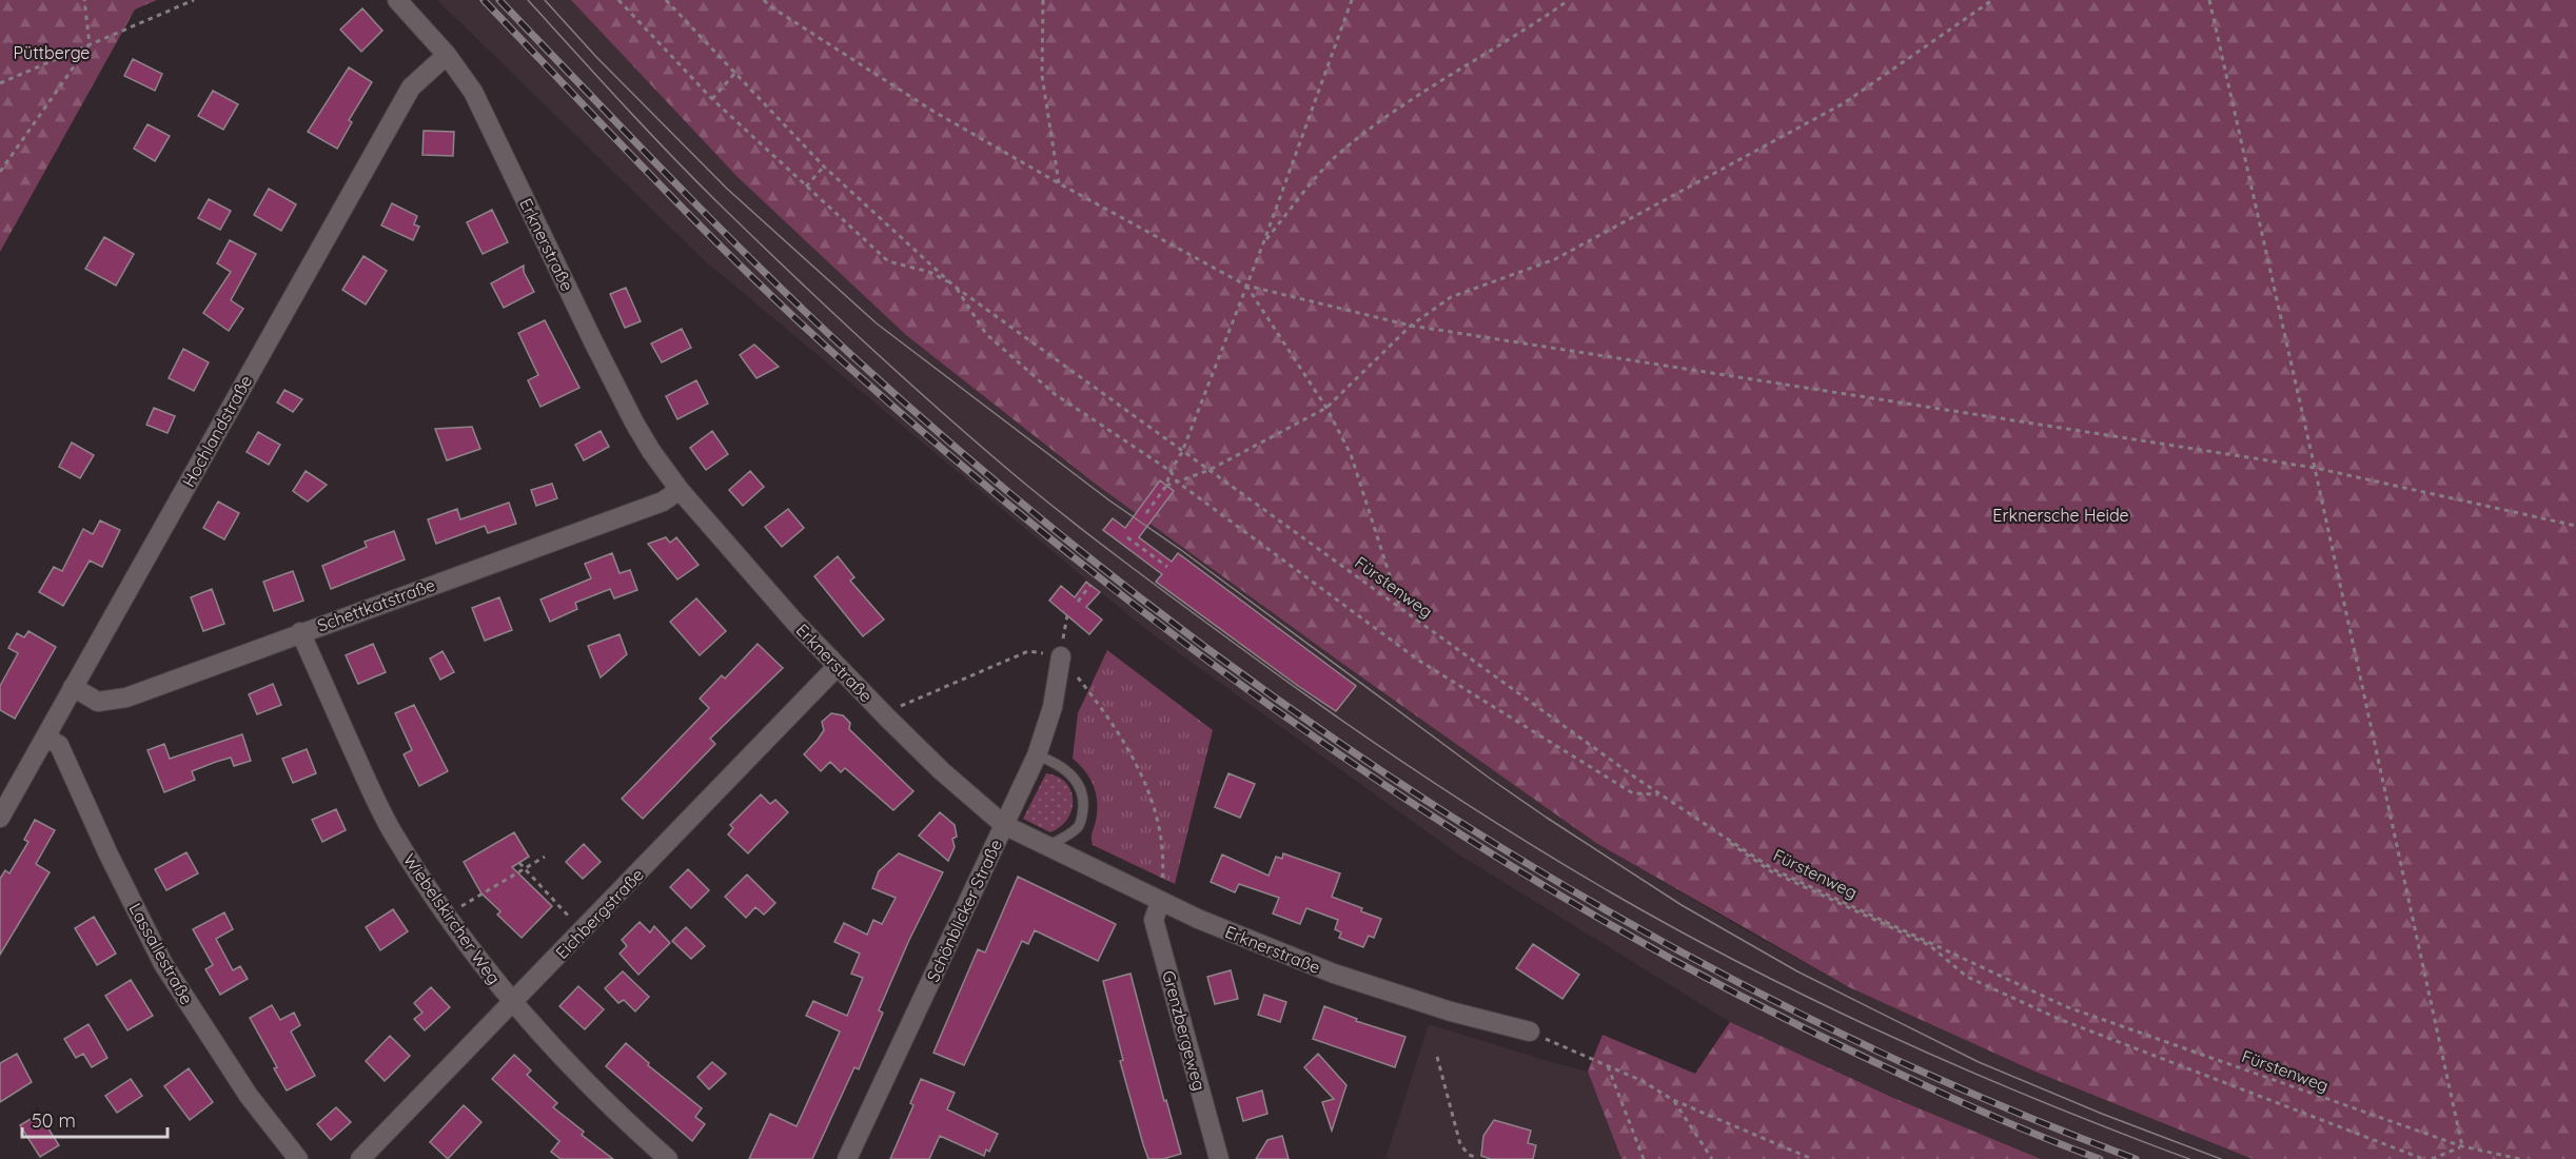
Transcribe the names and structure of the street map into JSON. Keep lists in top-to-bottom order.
{
  "streets": {
    "street": [
      "Erknerstraße",
      "Hochlandstraße",
      "Schettkatstraße",
      "Schönblicker Straße",
      "Eichbergstraße",
      "Wiebelskircher Weg",
      "Lassallestraße",
      "Grenzbergeweg"
    ],
    "path": ["Fürstenweg"]
  },
  "crossings": [
    ["Erknerstraße", "Hochlandstraße"],
    ["Erknerstraße", "Schettkatstraße"],
    ["Erknerstraße", "Schönblicker Straße"],
    ["Erknerstraße", "Eichbergstraße"],
    ["Erknerstraße", "Grenzbergeweg"],
    ["Hochlandstraße", "Schettkatstraße"],
    ["Hochlandstraße", "Lassallestraße"],
    ["Schettkatstraße", "Wiebelskircher Weg"],
    ["Eichbergstraße", "Wiebelskircher Weg"]
  ],
  "parks": ["Püttberge", "Erknersche Heide"],
  "scale_bar": "50 m"
}
